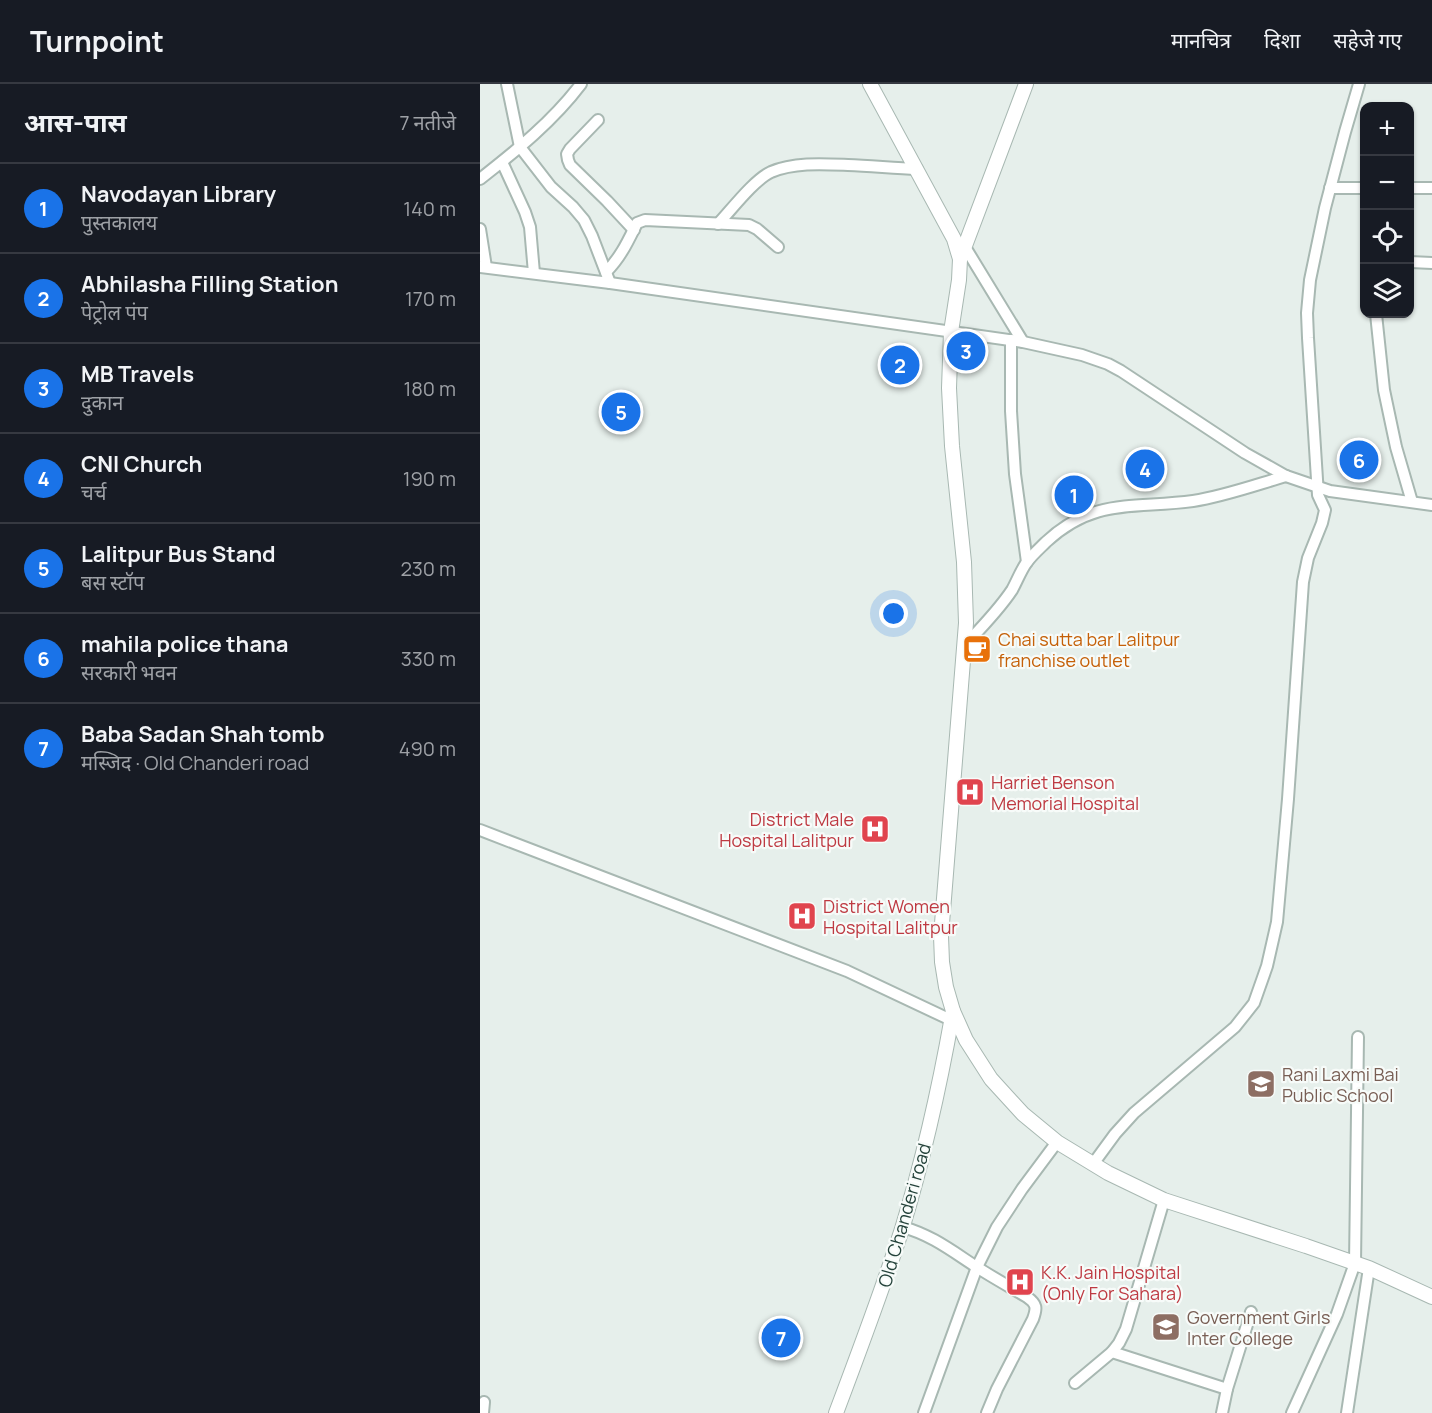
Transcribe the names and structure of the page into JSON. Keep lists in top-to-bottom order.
{
  "streets": {
    "street": ["Old Chanderi road"]
  },
  "places": {
    "cafe": ["Chai sutta bar Lalitpur franchise outlet"],
    "hospital": [
      "Harriet Benson Memorial Hospital",
      "District Male Hospital Lalitpur",
      "District Women Hospital Lalitpur",
      "K.K. Jain Hospital (Only For Sahara)"
    ],
    "school or university": ["Rani Laxmi Bai Public School", "Government Girls Inter College"]
  },
  "page": {
    "header": "Turnpoint",
    "nav": ["मानचित्र", "दिशा", "सहेजे गए"],
    "heading": ["आस-पास", "7 नतीजे"],
    "map_buttons": ["+", "−"],
    "list": [
      {
        "mark": "1",
        "name": "Navodayan Library",
        "note": "पुस्तकालय",
        "value": "140 m"
      },
      {
        "mark": "2",
        "name": "Abhilasha Filling Station",
        "note": "पेट्रोल पंप",
        "value": "170 m"
      },
      {
        "mark": "3",
        "name": "MB Travels",
        "note": "दुकान",
        "value": "180 m"
      },
      {
        "mark": "4",
        "name": "CNI Church",
        "note": "चर्च",
        "value": "190 m"
      },
      {
        "mark": "5",
        "name": "Lalitpur Bus Stand",
        "note": "बस स्टॉप",
        "value": "230 m"
      },
      {
        "mark": "6",
        "name": "mahila police thana",
        "note": "सरकारी भवन",
        "value": "330 m"
      },
      {
        "mark": "7",
        "name": "Baba Sadan Shah tomb",
        "note": "मस्जिद · Old Chanderi road",
        "value": "490 m"
      }
    ],
    "pins": [
      "3",
      "2",
      "5",
      "6",
      "4",
      "1",
      "7"
    ]
  }
}
